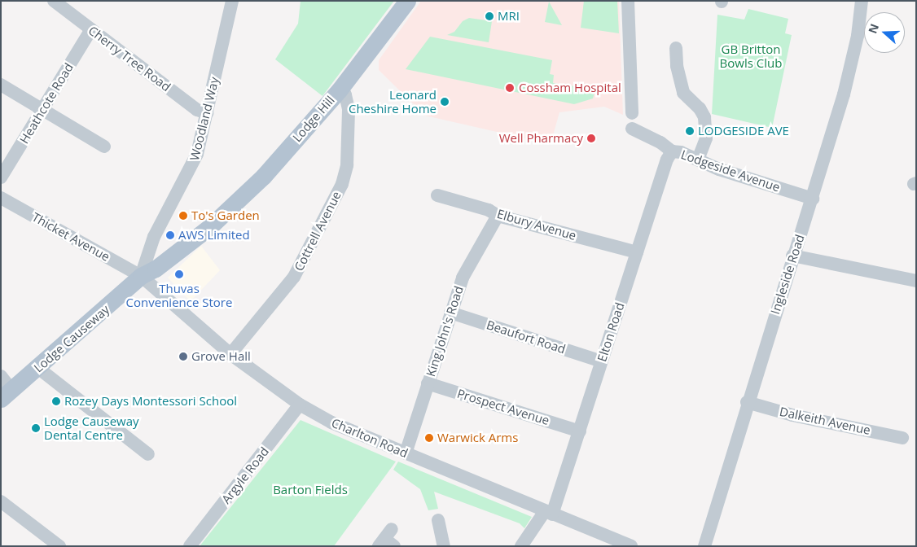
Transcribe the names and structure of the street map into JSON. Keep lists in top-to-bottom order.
{
  "streets": {
    "main road": ["Lodge Hill", "Lodge Causeway"],
    "street": [
      "Cherry Tree Road",
      "Heathcote Road",
      "Woodland Way",
      "Lodgeside Avenue",
      "Elbury Avenue",
      "Cottrell Avenue",
      "Thicket Avenue",
      "Ingleside Road",
      "King John's Road",
      "Elton Road",
      "Beaufort Road",
      "Prospect Avenue",
      "Dalkeith Avenue",
      "Charlton Road",
      "Argyle Road"
    ]
  },
  "crossings": [
    ["Cherry Tree Road", "Heathcote Road"],
    ["Cherry Tree Road", "Woodland Way"],
    ["Woodland Way", "Lodge Hill"],
    ["Woodland Way", "Thicket Avenue"],
    ["Woodland Way", "Lodge Causeway"],
    ["Woodland Way", "Charlton Road"],
    ["Lodge Hill", "Cottrell Avenue"],
    ["Lodge Hill", "Thicket Avenue"],
    ["Lodge Hill", "Lodge Causeway"],
    ["Lodge Hill", "Charlton Road"],
    ["Lodgeside Avenue", "Ingleside Road"],
    ["Lodgeside Avenue", "Elton Road"],
    ["Elbury Avenue", "King John's Road"],
    ["Elbury Avenue", "Elton Road"],
    ["Cottrell Avenue", "Charlton Road"],
    ["Thicket Avenue", "Lodge Causeway"],
    ["Thicket Avenue", "Charlton Road"],
    ["Ingleside Road", "Dalkeith Avenue"],
    ["King John's Road", "Beaufort Road"],
    ["King John's Road", "Prospect Avenue"],
    ["King John's Road", "Charlton Road"],
    ["Elton Road", "Beaufort Road"],
    ["Elton Road", "Prospect Avenue"],
    ["Elton Road", "Charlton Road"],
    ["Lodge Causeway", "Charlton Road"],
    ["Charlton Road", "Argyle Road"]
  ],
  "parks": ["GB Britton Bowls Club", "Barton Fields"],
  "places": [
    "MRI",
    "Cossham Hospital",
    "Leonard Cheshire Home",
    "LODGESIDE AVE",
    "Well Pharmacy",
    "To's Garden",
    "AWS Limited",
    "Thuvas Convenience Store",
    "Grove Hall",
    "Rozey Days Montessori School",
    "Lodge Causeway Dental Centre",
    "Warwick Arms"
  ],
  "north": "left"
}
